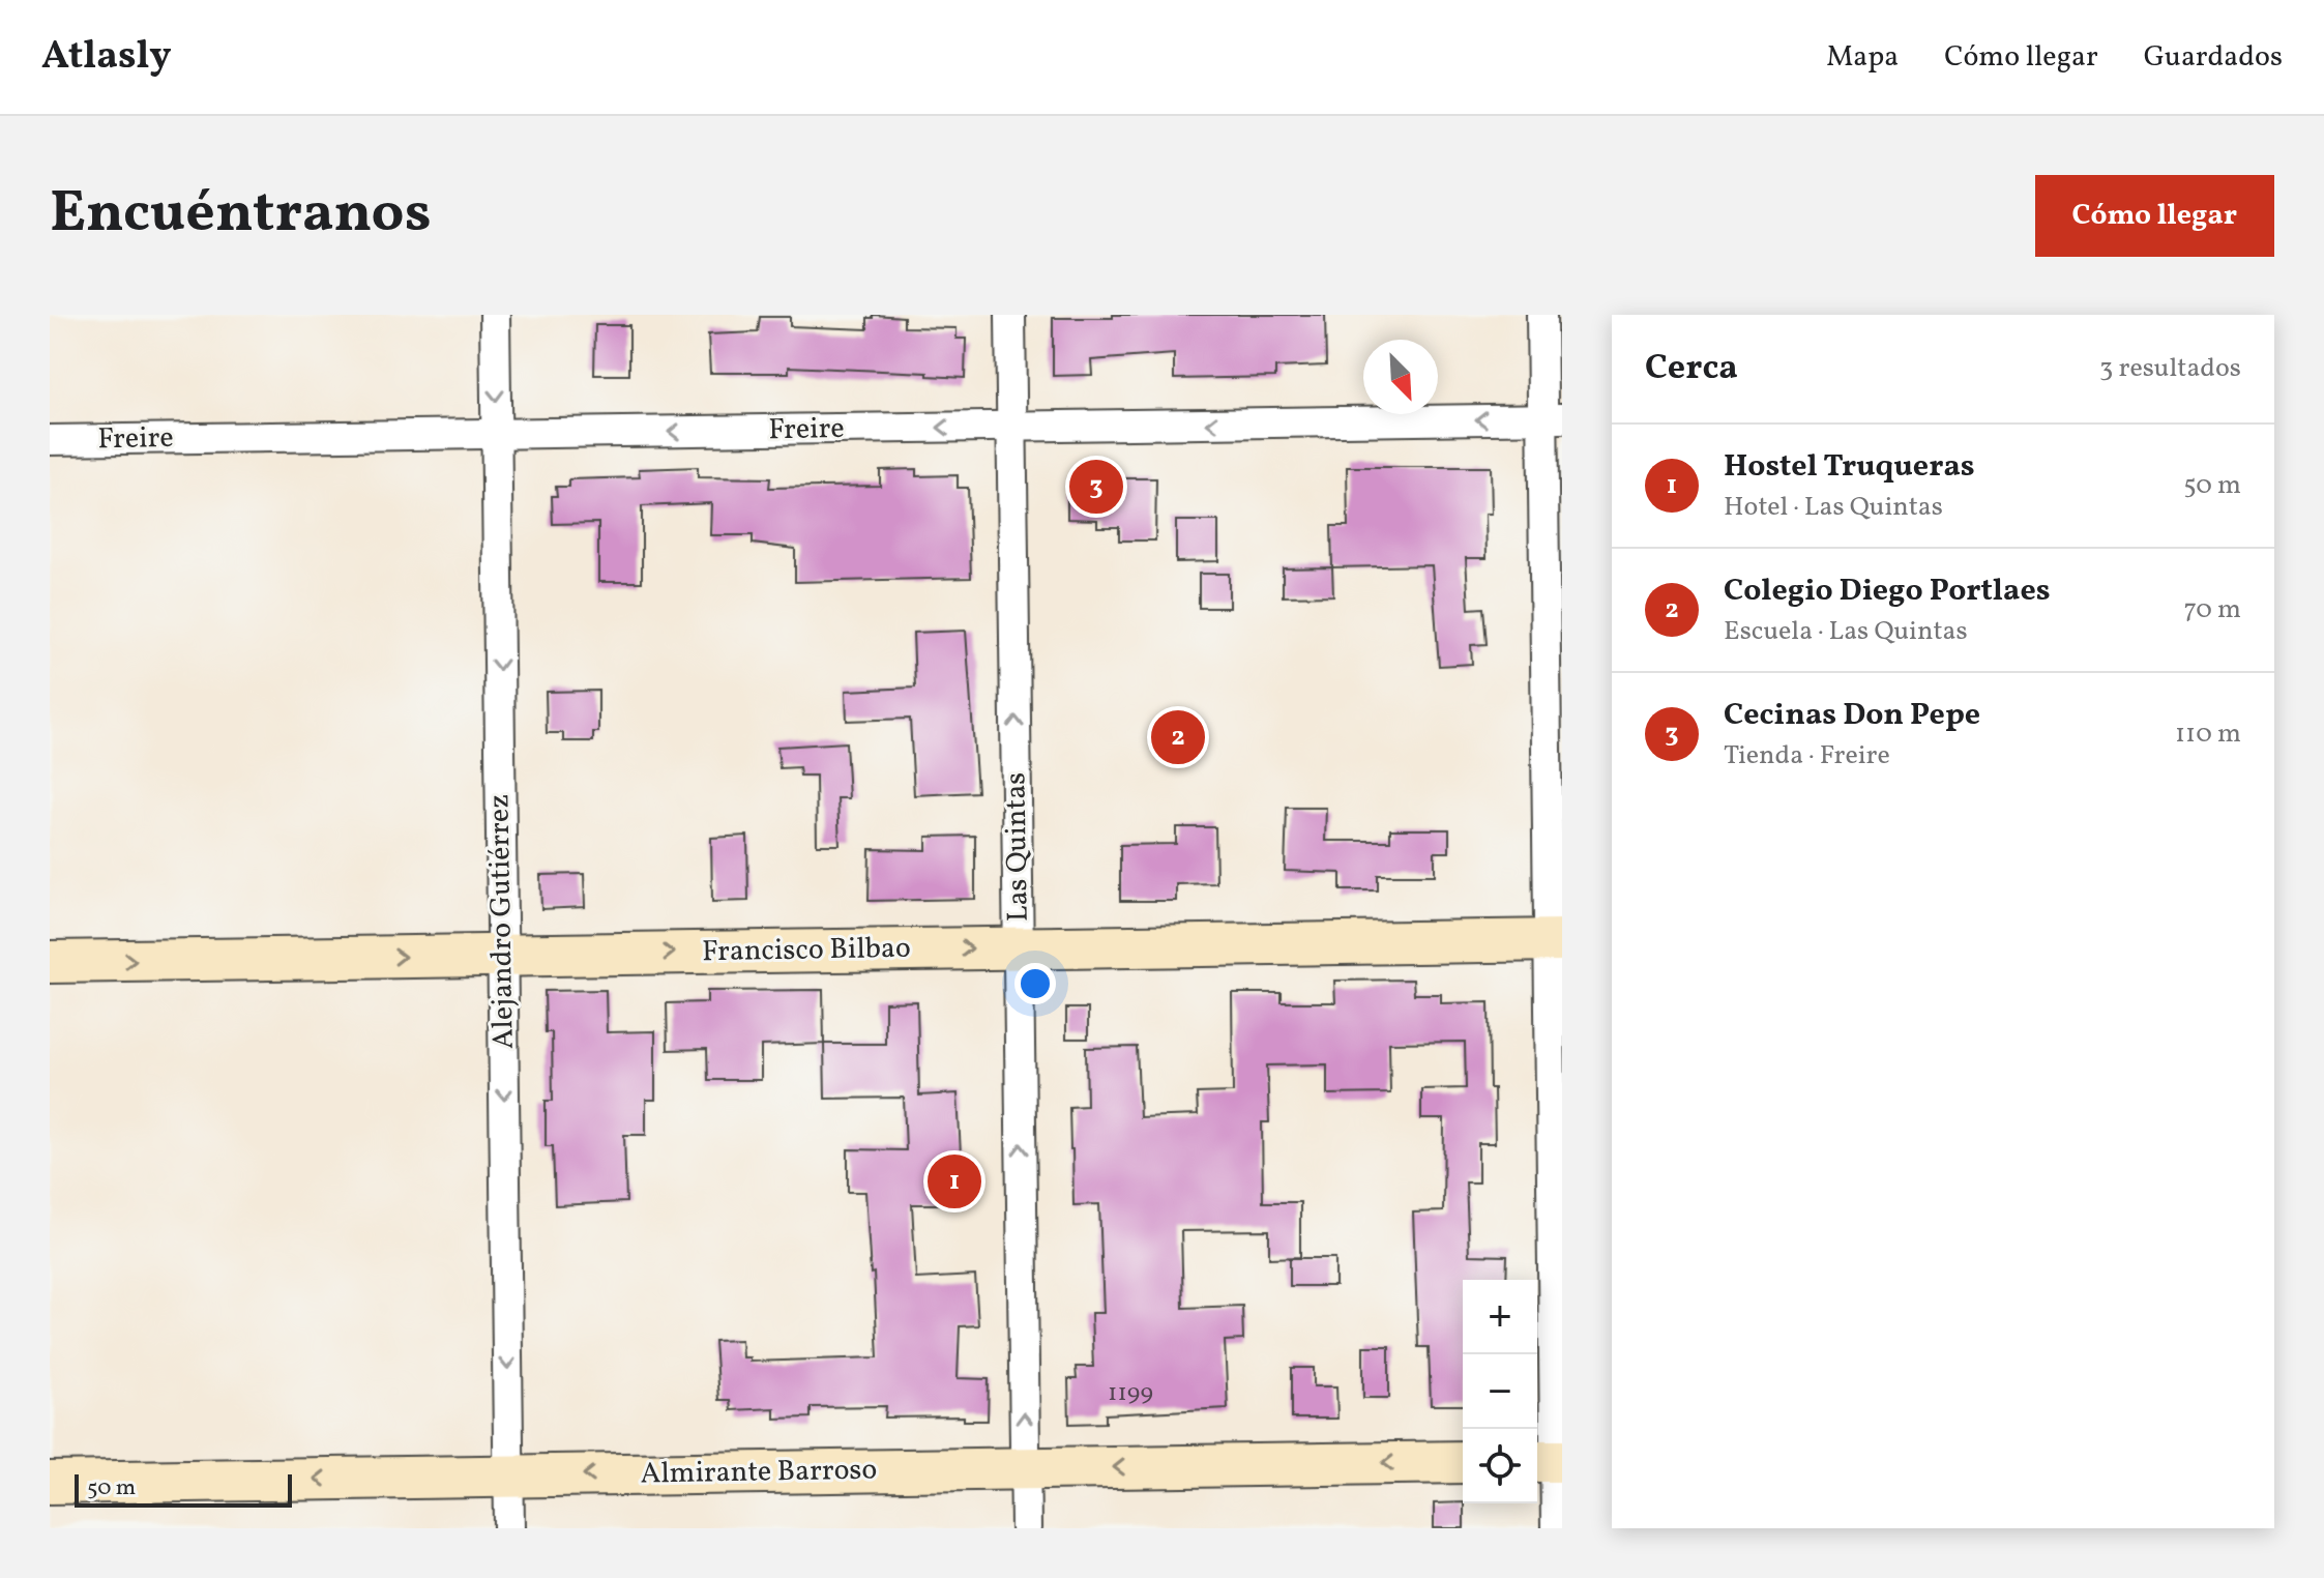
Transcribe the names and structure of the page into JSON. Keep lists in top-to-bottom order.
{
  "streets": {
    "street": [
      "Freire",
      "Las Quintas",
      "Alejandro Gutiérrez",
      "Francisco Bilbao",
      "Almirante Barroso"
    ]
  },
  "crossings": [
    ["Freire", "Las Quintas"],
    ["Freire", "Alejandro Gutiérrez"],
    ["Las Quintas", "Francisco Bilbao"],
    ["Las Quintas", "Almirante Barroso"],
    ["Alejandro Gutiérrez", "Francisco Bilbao"],
    ["Alejandro Gutiérrez", "Almirante Barroso"]
  ],
  "one_way": [
    "Freire",
    "Las Quintas",
    "Alejandro Gutiérrez",
    "Francisco Bilbao",
    "Almirante Barroso"
  ],
  "house_numbers": ["1199"],
  "scale_bar": "50 m",
  "north": "bottom right",
  "page": {
    "header": "Atlasly",
    "nav": ["Mapa", "Cómo llegar", "Guardados"],
    "title": "Encuéntranos",
    "buttons": "Cómo llegar",
    "heading": ["Cerca", "3 resultados"],
    "list": [
      {
        "mark": "1",
        "name": "Hostel Truqueras",
        "note": "Hotel · Las Quintas",
        "value": "50 m"
      },
      {
        "mark": "2",
        "name": "Colegio Diego Portlaes",
        "note": "Escuela · Las Quintas",
        "value": "70 m"
      },
      {
        "mark": "3",
        "name": "Cecinas Don Pepe",
        "note": "Tienda · Freire",
        "value": "110 m"
      }
    ],
    "pins": ["3", "2", "1"],
    "map_buttons": ["+", "−"],
    "scale": "50 m"
  }
}
